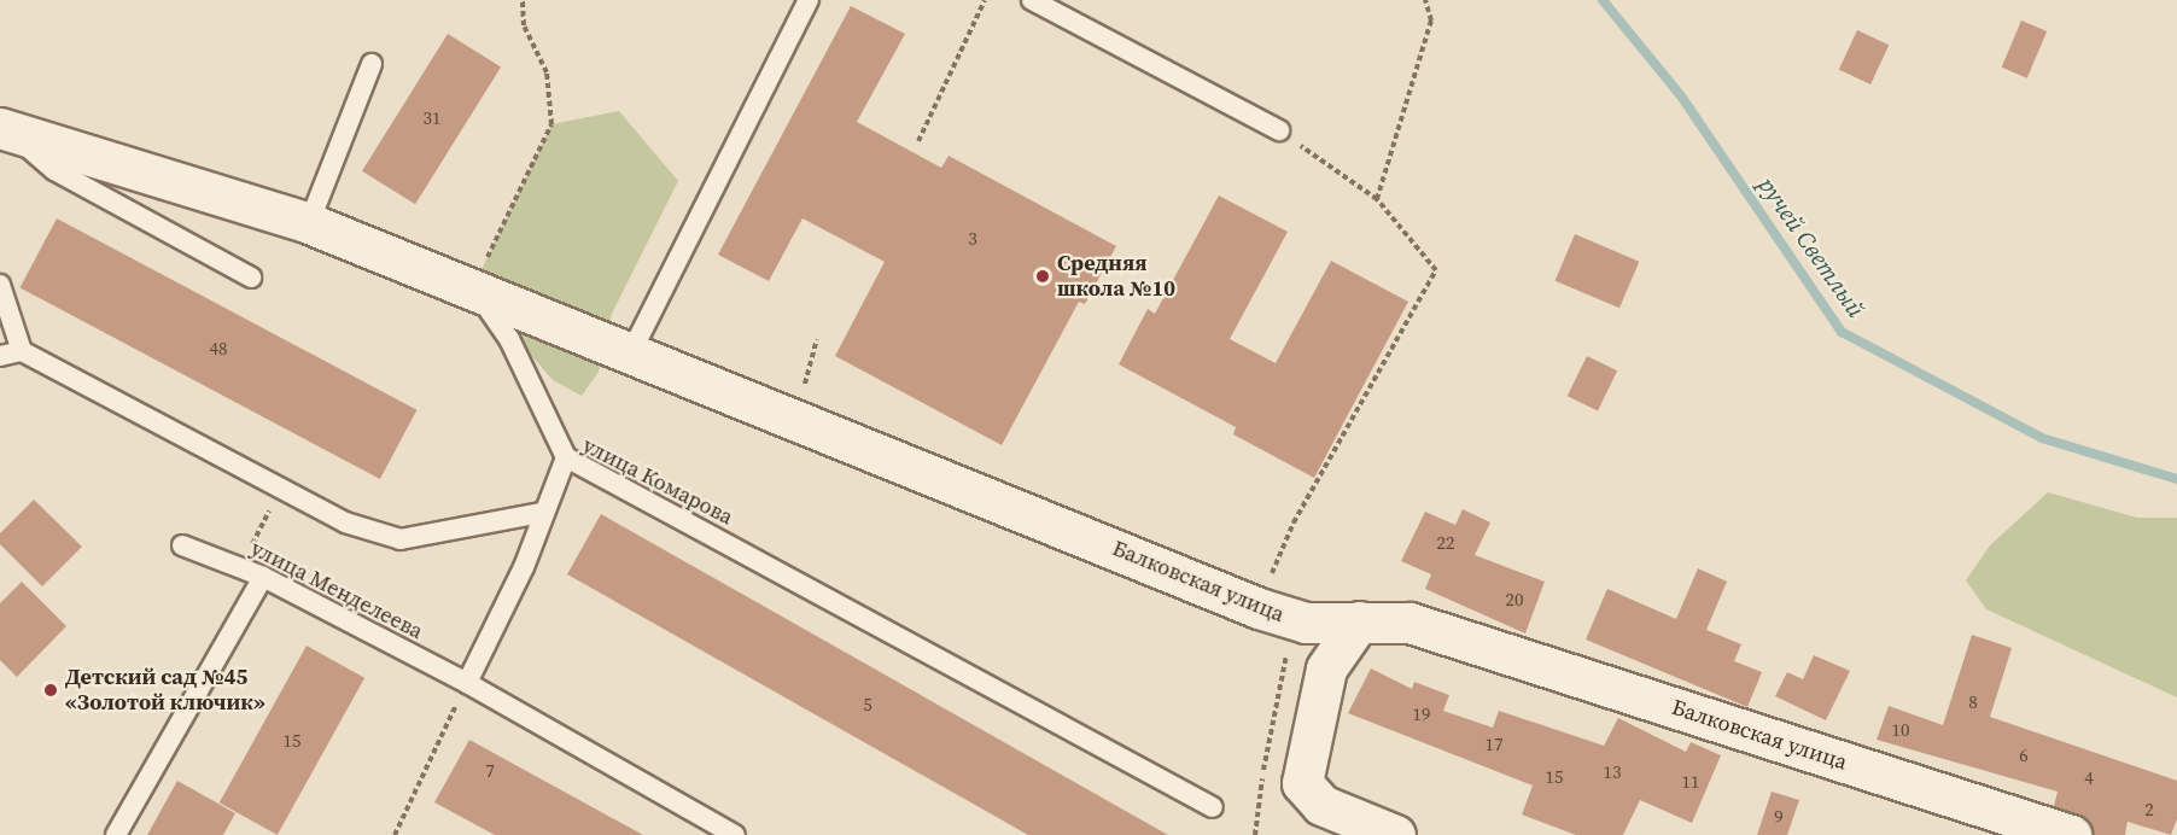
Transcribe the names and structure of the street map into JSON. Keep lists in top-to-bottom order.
{
  "streets": {
    "street": ["Балковская улица"],
    "lane": ["улица Комарова", "улица Менделеева"]
  },
  "crossings": [
    ["улица Комарова", "улица Менделеева"]
  ],
  "water": ["ручей Светлый"],
  "places": ["Средняя школа №10", "Детский сад №45 «Золотой ключик»"],
  "house_numbers": [
    "31",
    "3",
    "48",
    "22",
    "20",
    "8",
    "5",
    "19",
    "10",
    "15",
    "17",
    "6",
    "7",
    "13",
    "15",
    "4",
    "11",
    "2",
    "9"
  ]
}
